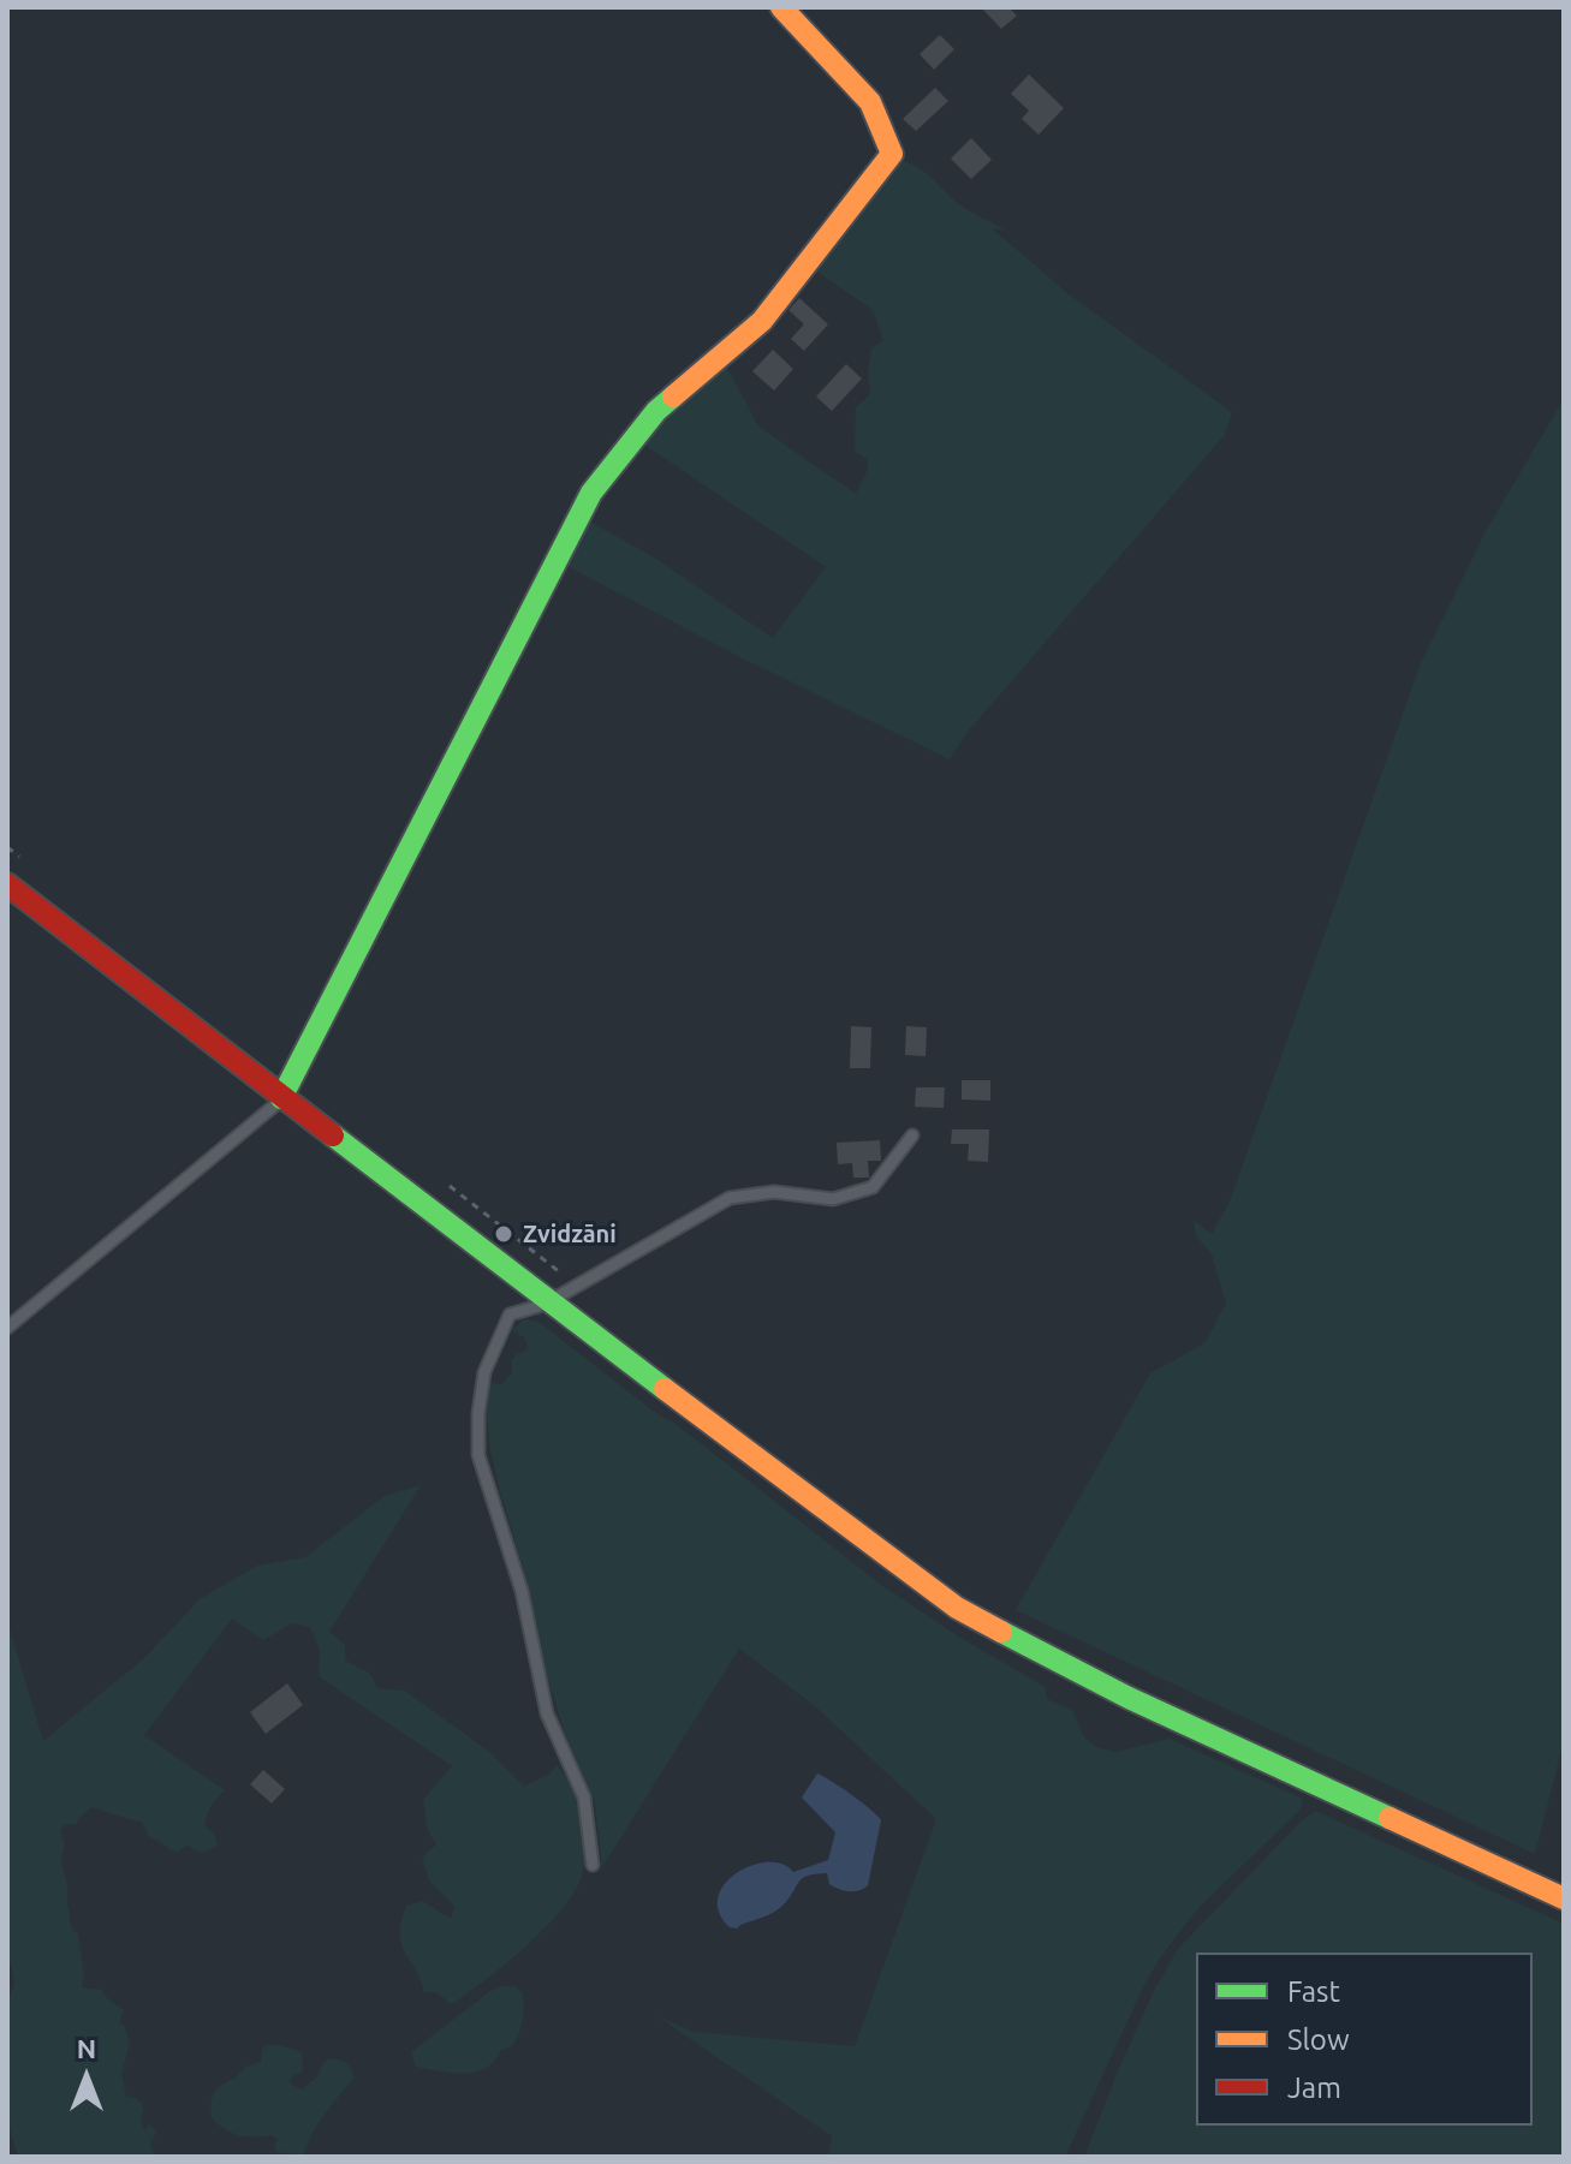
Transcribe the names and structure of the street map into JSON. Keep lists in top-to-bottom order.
{
  "places": ["Zvidzāni"],
  "legend": ["Fast", "Slow", "Jam"],
  "north": "top"
}
